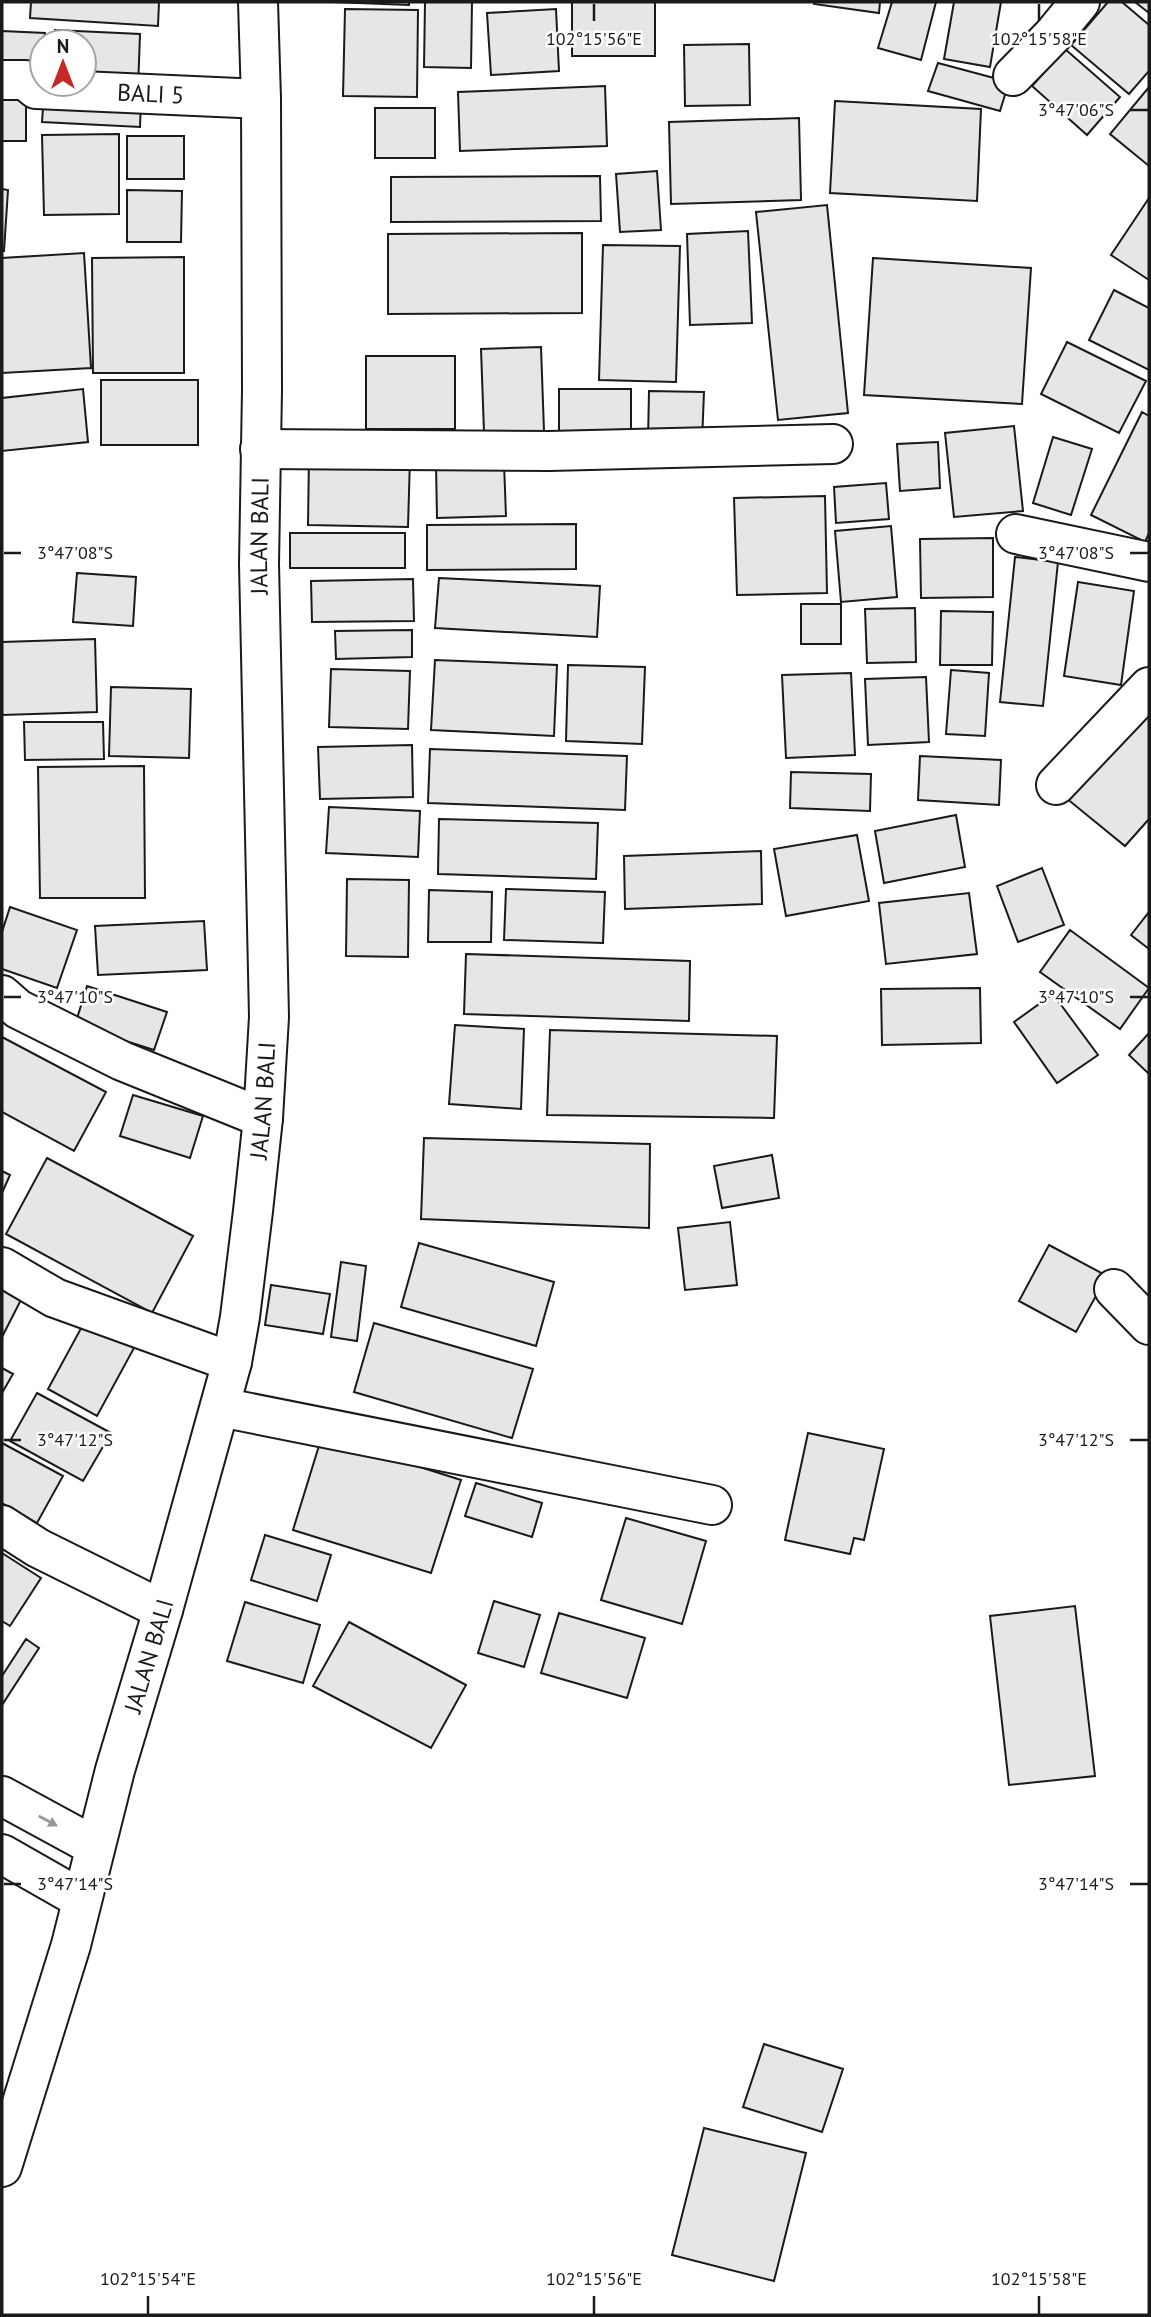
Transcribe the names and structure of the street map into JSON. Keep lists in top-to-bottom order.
{
  "streets": {
    "street": ["BALI 5", "JALAN BALI"]
  },
  "crossings": [
    ["BALI 5", "JALAN BALI"]
  ],
  "north": "top",
  "coordinates": [
    "102°15'56\"E",
    "102°15'58\"E",
    "3°47'06\"S",
    "3°47'08\"S",
    "3°47'10\"S",
    "3°47'12\"S",
    "3°47'14\"S",
    "102°15'54\"E"
  ]
}
